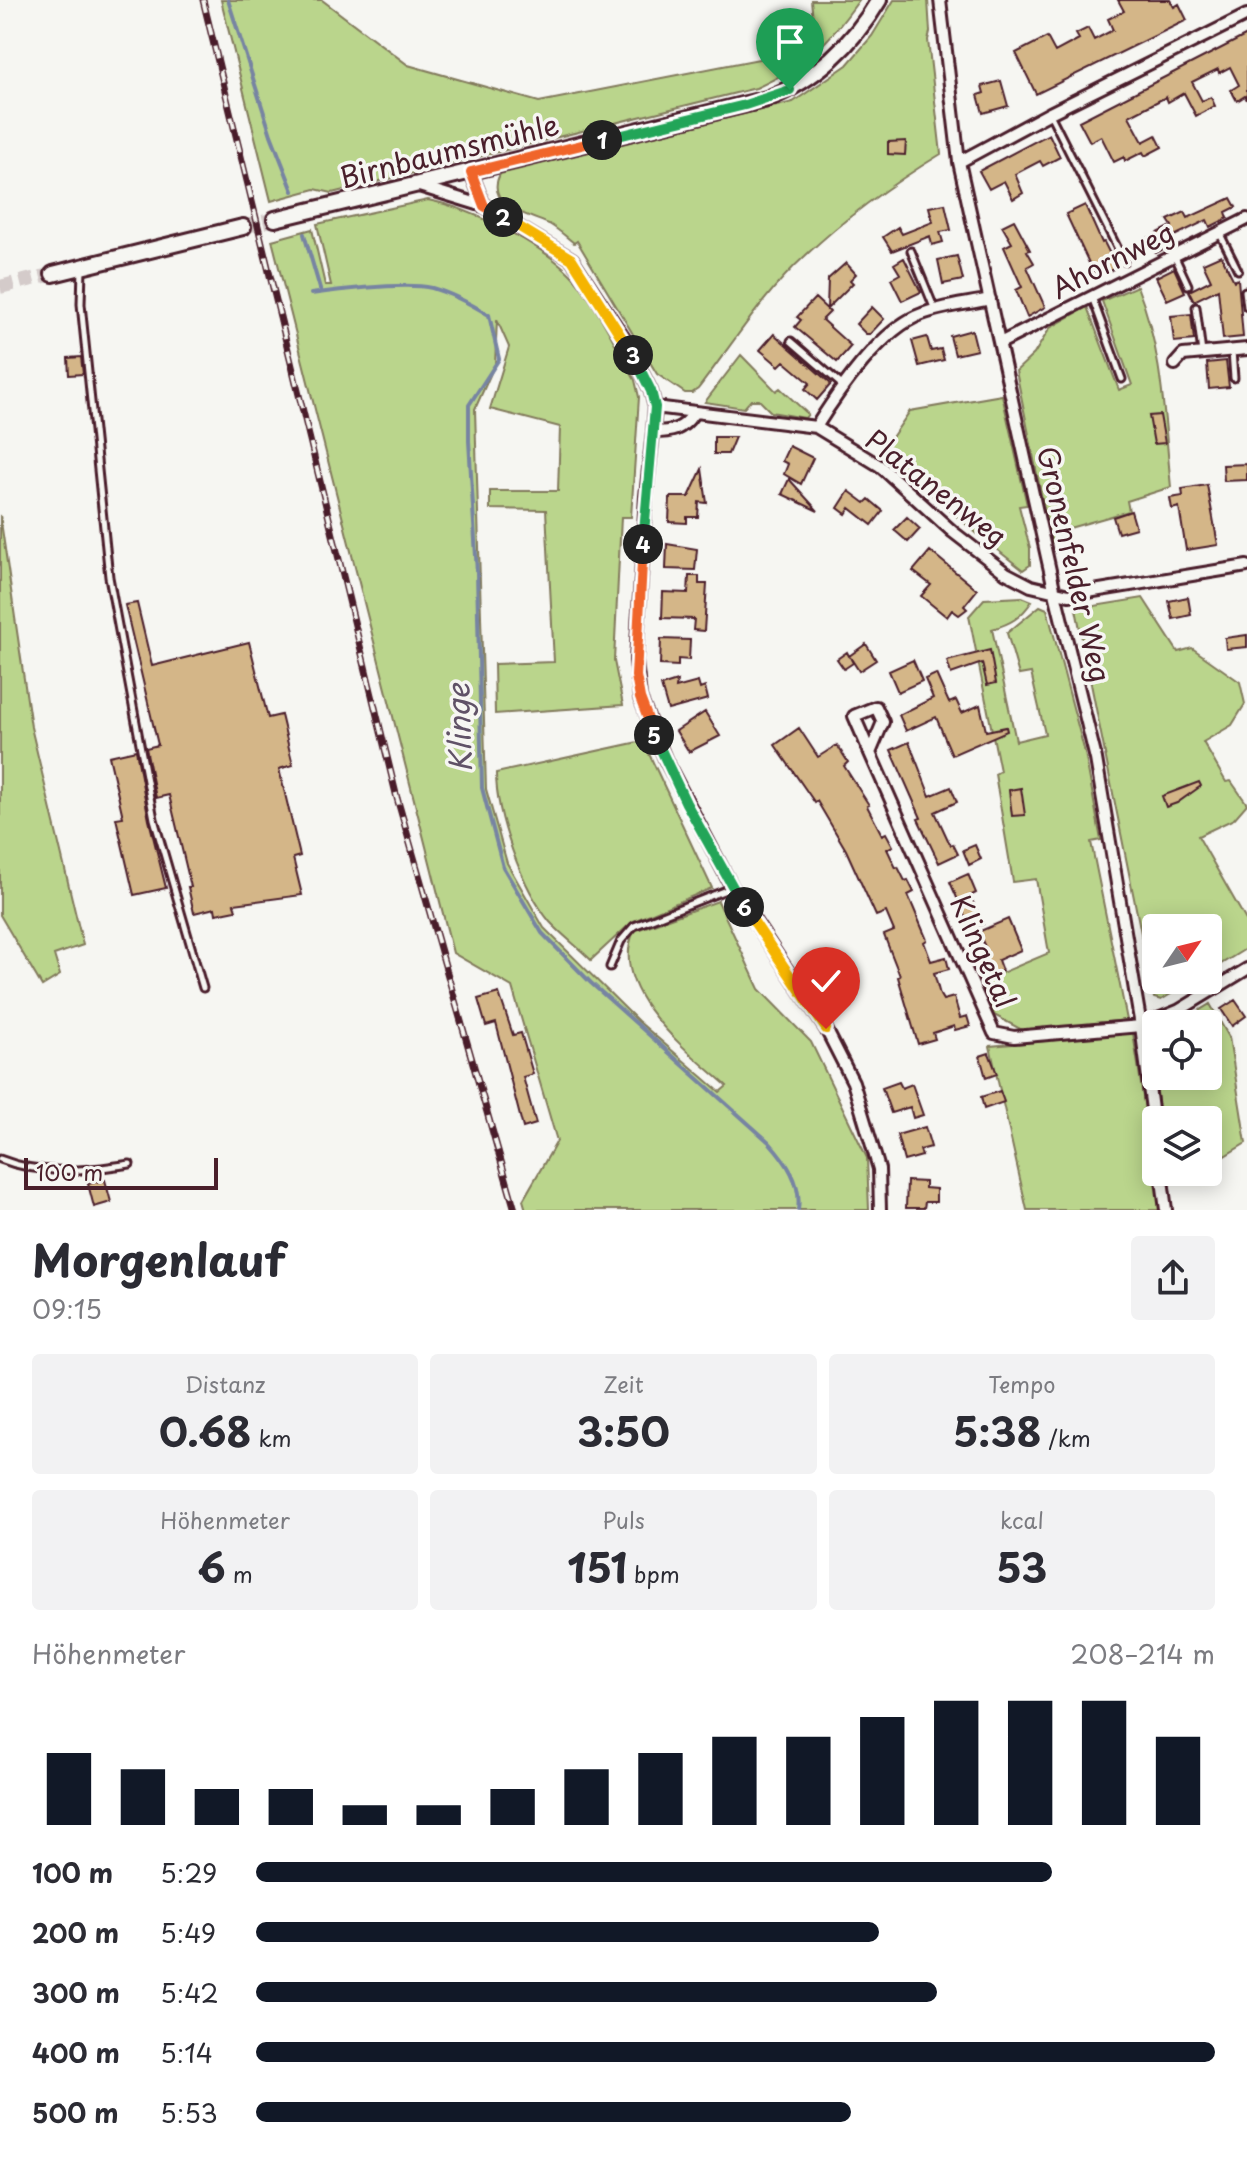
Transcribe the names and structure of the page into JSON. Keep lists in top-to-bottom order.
{
  "streets": {
    "main road": ["Birnbaumsmühle"],
    "street": [
      "Ahornweg",
      "Platanenweg",
      "Gronenfelder Weg",
      "Klingetal"
    ]
  },
  "crossings": [
    ["Ahornweg", "Gronenfelder Weg"],
    ["Platanenweg", "Gronenfelder Weg"],
    ["Gronenfelder Weg", "Klingetal"]
  ],
  "water": ["Klinge"],
  "scale_bar": "100 m",
  "north": "top right",
  "page": {
    "pins": [
      "1",
      "2",
      "3",
      "4",
      "5",
      "6"
    ],
    "scale": "100 m",
    "heading": ["Morgenlauf", "09:15"],
    "stats": [
      ["Distanz", "0.68 km"],
      ["Zeit", "3:50"],
      ["Tempo", "5:38 /km"],
      ["Höhenmeter", "6 m"],
      ["Puls", "151 bpm"],
      ["kcal", "53"]
    ],
    "chart": ["Höhenmeter", "208–214 m"],
    "list": [
      {
        "name": "100 m",
        "note": "5:29"
      },
      {
        "name": "200 m",
        "note": "5:49"
      },
      {
        "name": "300 m",
        "note": "5:42"
      },
      {
        "name": "400 m",
        "note": "5:14"
      },
      {
        "name": "500 m",
        "note": "5:53"
      }
    ]
  }
}
